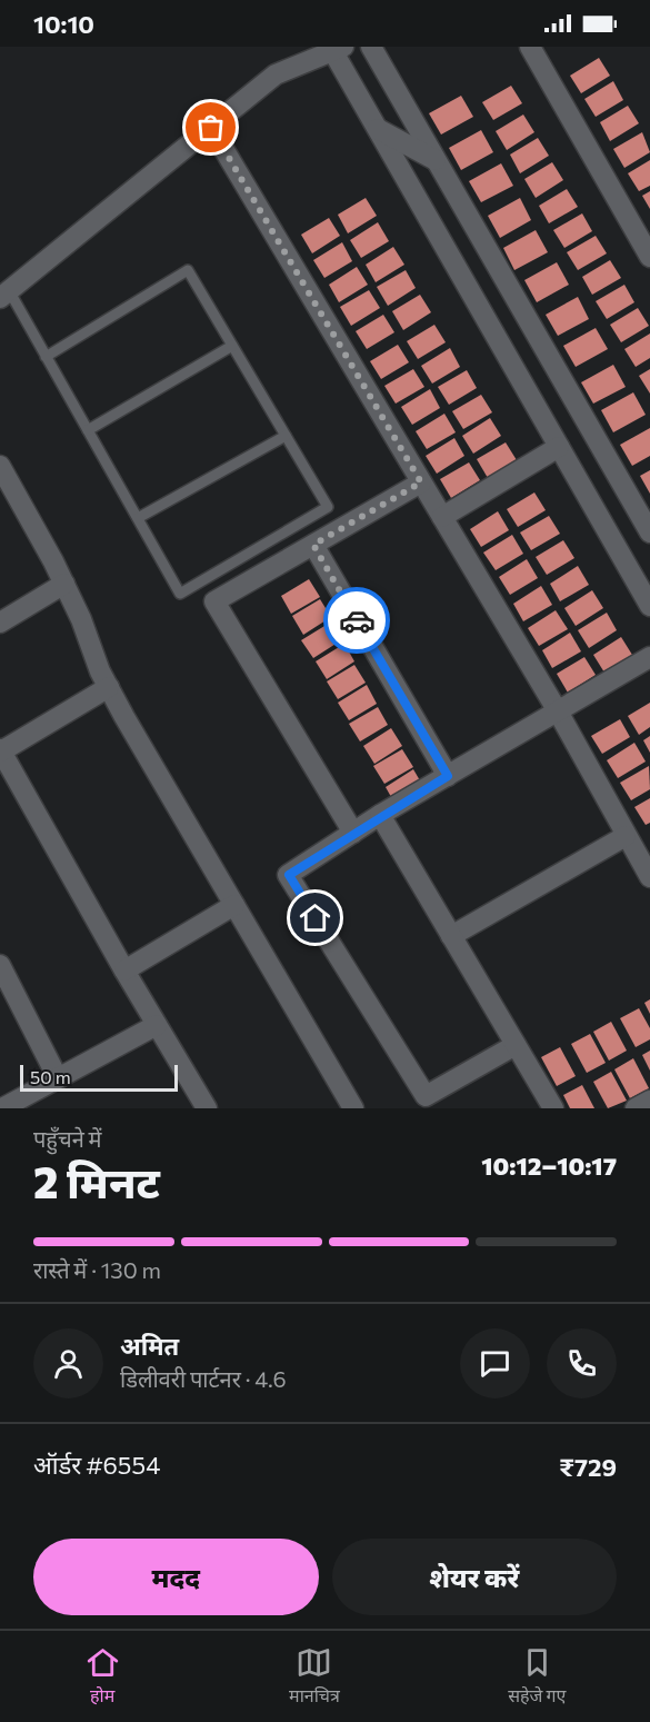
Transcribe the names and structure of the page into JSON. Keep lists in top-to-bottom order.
{
  "scale_bar": "50 m",
  "page": {
    "status": "10:10",
    "scale": "50 m",
    "heading": ["2 मिनट", "पहुँचने में", "10:12–10:17"],
    "panel": [
      "अमित",
      "डिलीवरी पार्टनर · 4.6",
      "ऑर्डर #6554",
      "₹729"
    ],
    "bar": "रास्ते में · 130 m",
    "buttons": ["मदद", "शेयर करें"],
    "tabs": ["होम", "मानचित्र", "सहेजे गए"]
  }
}
